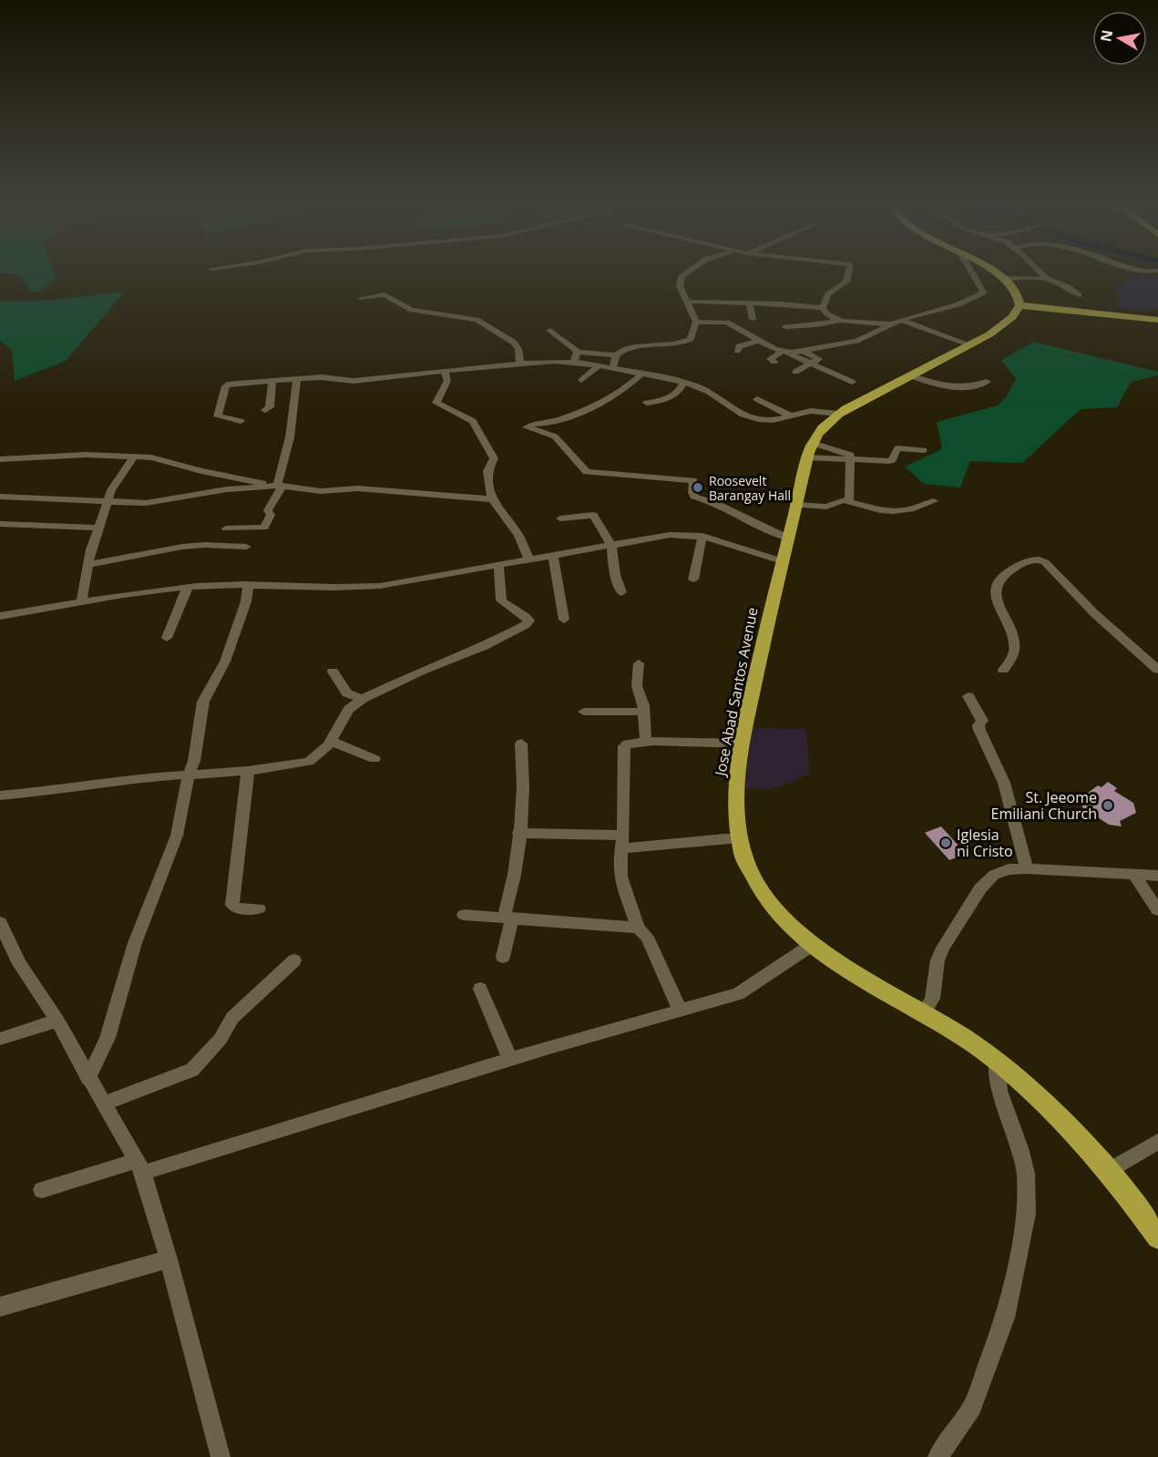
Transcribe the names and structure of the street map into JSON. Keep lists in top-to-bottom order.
{
  "streets": {
    "highway": ["Jose Abad Santos Avenue"]
  },
  "places": ["Roosevelt Barangay Hall", "St. Jeeome Emiliani Church", "Iglesia ni Cristo"],
  "north": "left"
}
